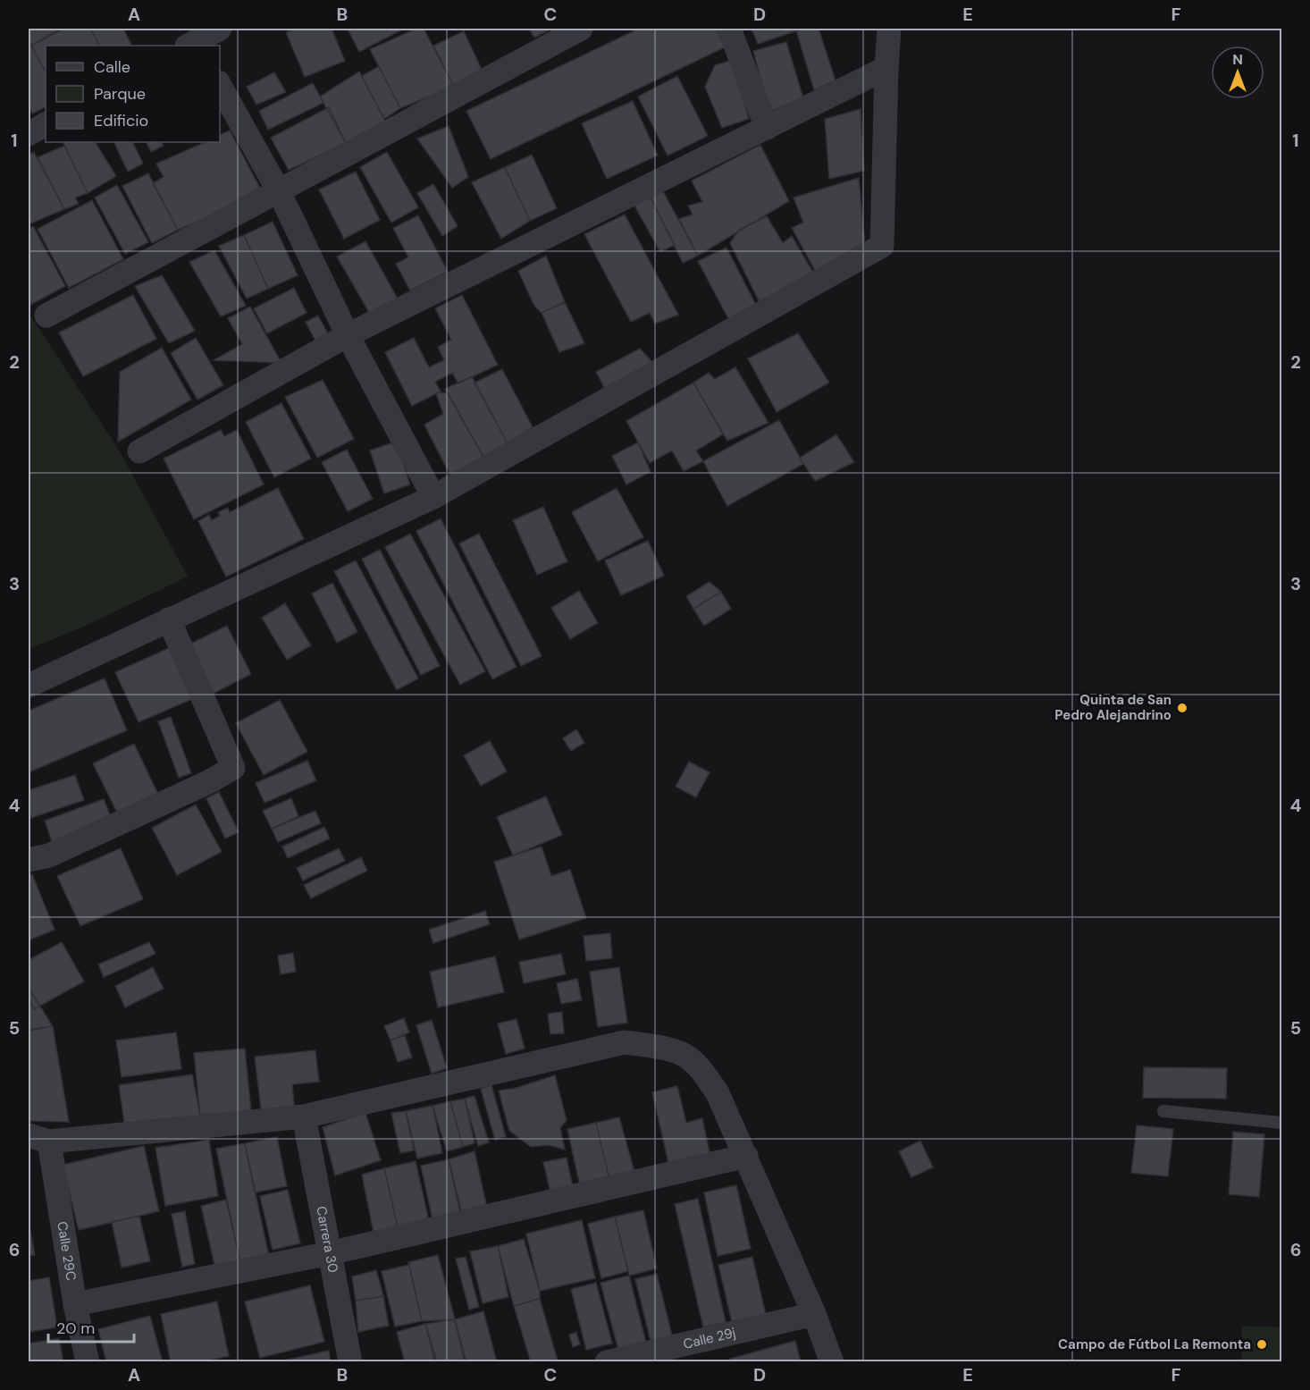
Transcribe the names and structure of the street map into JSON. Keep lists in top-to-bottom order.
{
  "streets": {
    "street": ["Carrera 30", "Calle 29C", "Calle 29j"]
  },
  "places": ["Quinta de San Pedro Alejandrino", "Campo de Fútbol La Remonta"],
  "legend": ["Calle", "Parque", "Edificio"],
  "scale_bar": "20 m",
  "north": "top",
  "grid": {
    "columns": [
      "A",
      "B",
      "C",
      "D",
      "E",
      "F"
    ],
    "rows": [
      "1",
      "2",
      "3",
      "4",
      "5",
      "6"
    ]
  }
}
